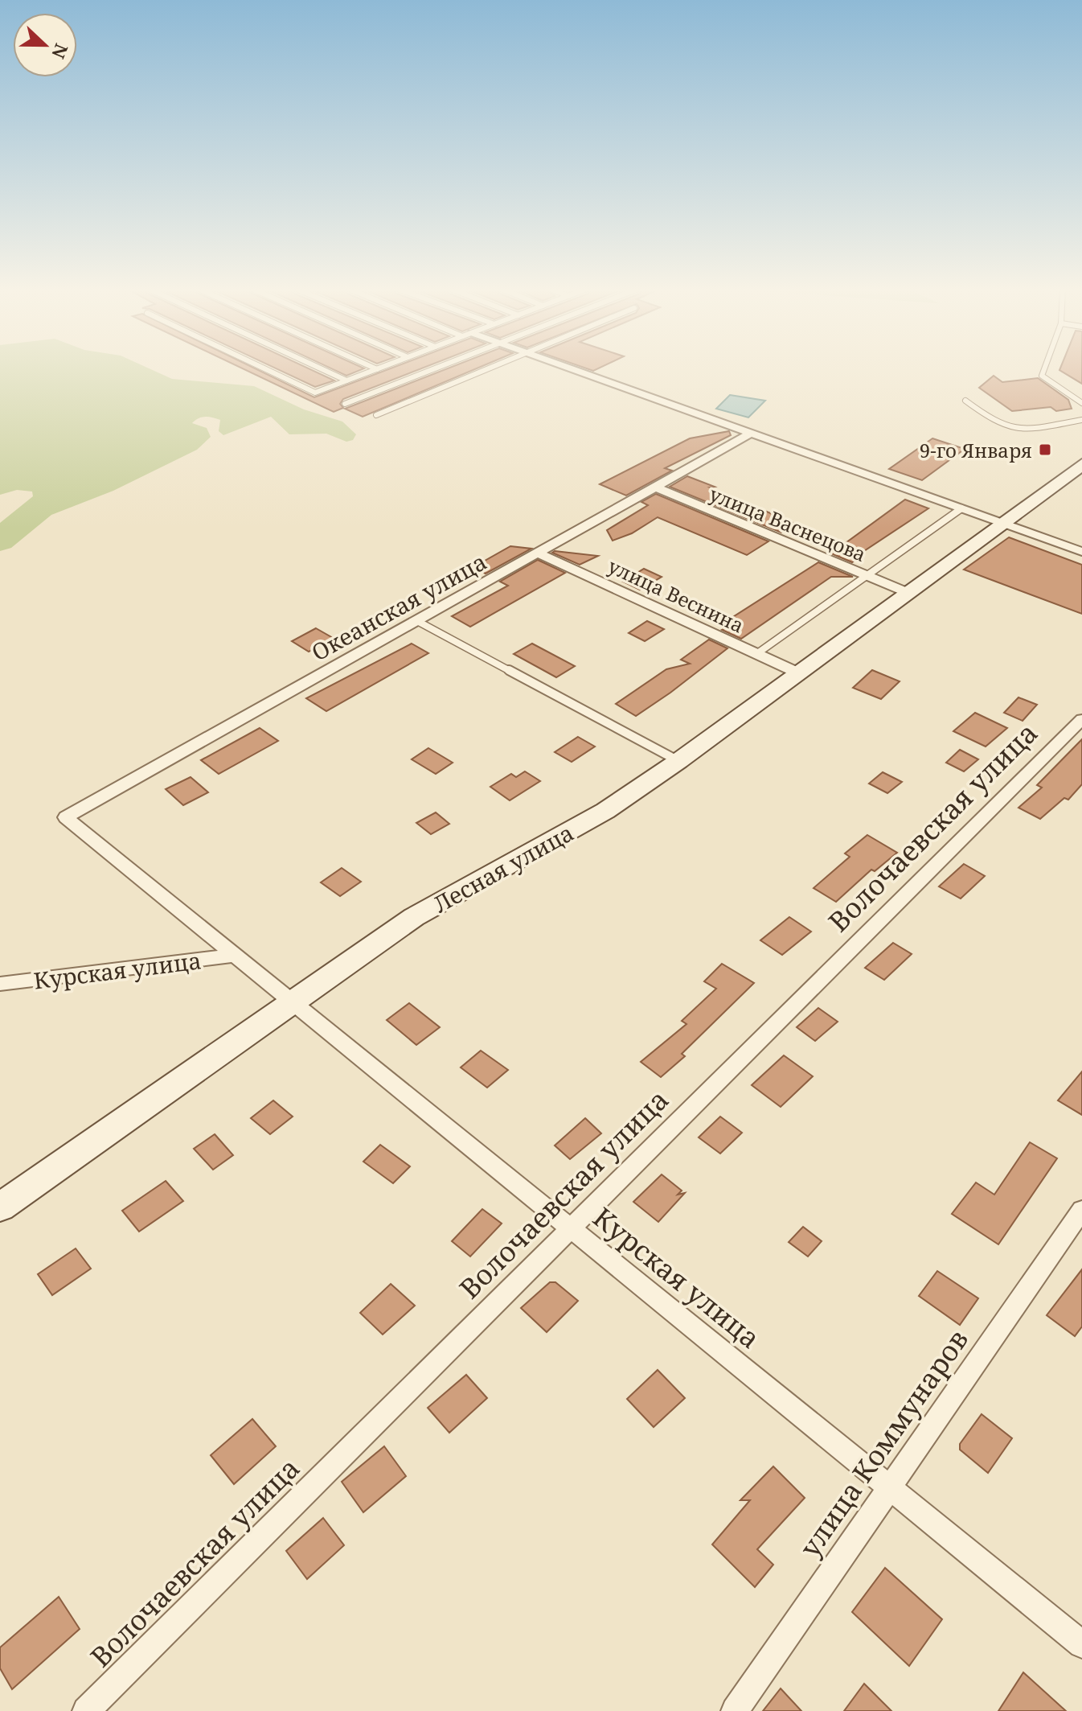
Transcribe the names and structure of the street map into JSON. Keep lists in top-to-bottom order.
{
  "streets": {
    "street": [
      "улица Васнецова",
      "улица Веснина",
      "Океанская улица",
      "Волочаевская улица",
      "Лесная улица",
      "Курская улица",
      "улица Коммунаров"
    ]
  },
  "crossings": [
    ["улица Васнецова", "Океанская улица"],
    ["улица Васнецова", "Лесная улица"],
    ["улица Веснина", "Океанская улица"],
    ["улица Веснина", "Лесная улица"],
    ["Океанская улица", "Курская улица"],
    ["Волочаевская улица", "Курская улица"],
    ["Лесная улица", "Курская улица"],
    ["Курская улица", "улица Коммунаров"]
  ],
  "places": {
    "transit": ["9-го Января"]
  },
  "north": "right"
}
